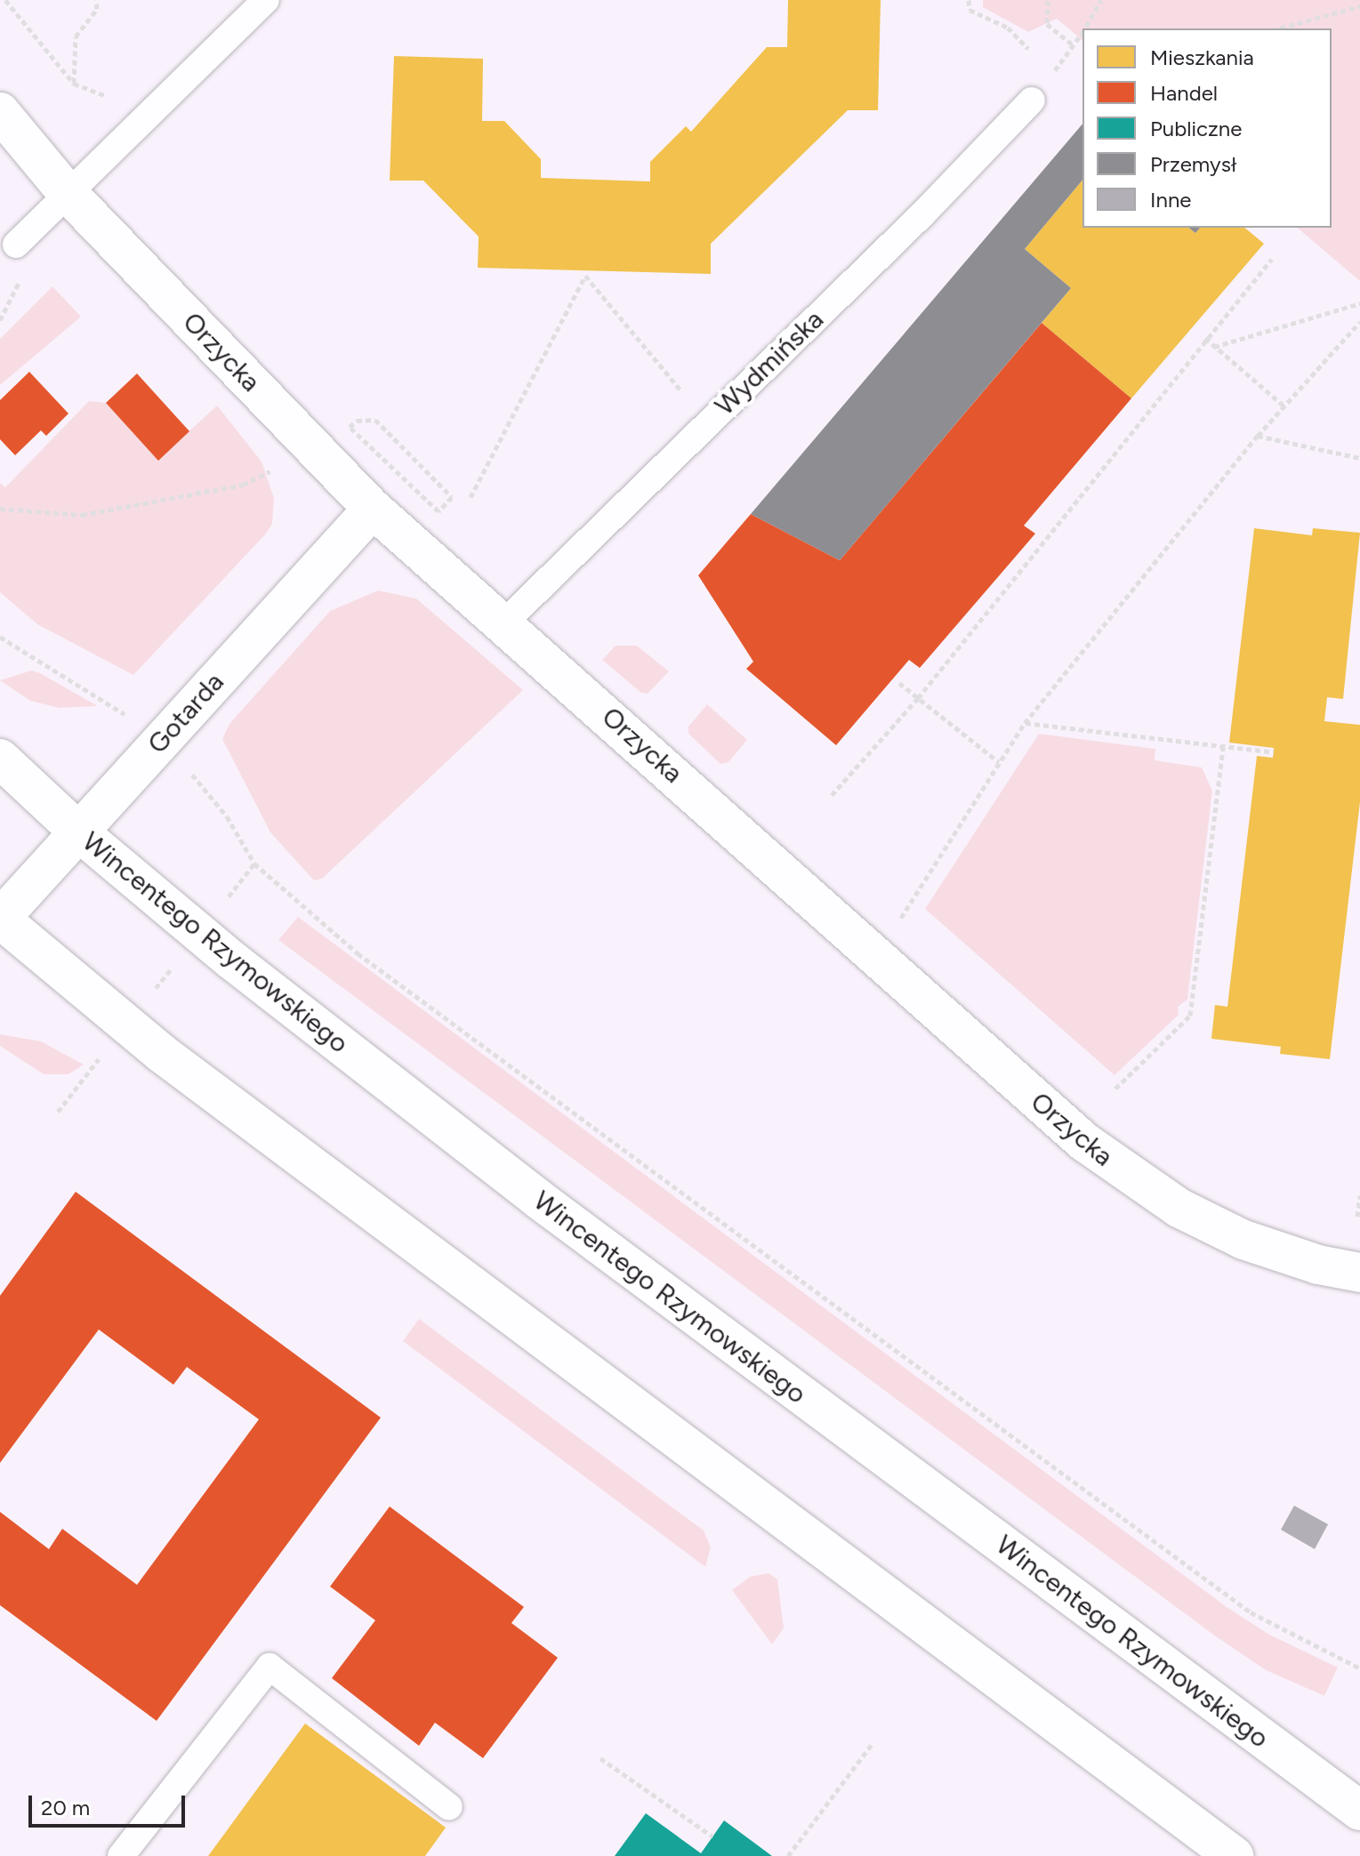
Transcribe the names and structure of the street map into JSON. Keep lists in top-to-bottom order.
{
  "streets": {
    "main road": ["Orzycka", "Gotarda", "Wincentego Rzymowskiego"],
    "lane": ["Wydmińska"]
  },
  "crossings": [
    ["Orzycka", "Wydmińska"],
    ["Orzycka", "Gotarda"],
    ["Gotarda", "Wincentego Rzymowskiego"]
  ],
  "legend": [
    "Mieszkania",
    "Handel",
    "Publiczne",
    "Przemysł",
    "Inne"
  ],
  "scale_bar": "20 m"
}
